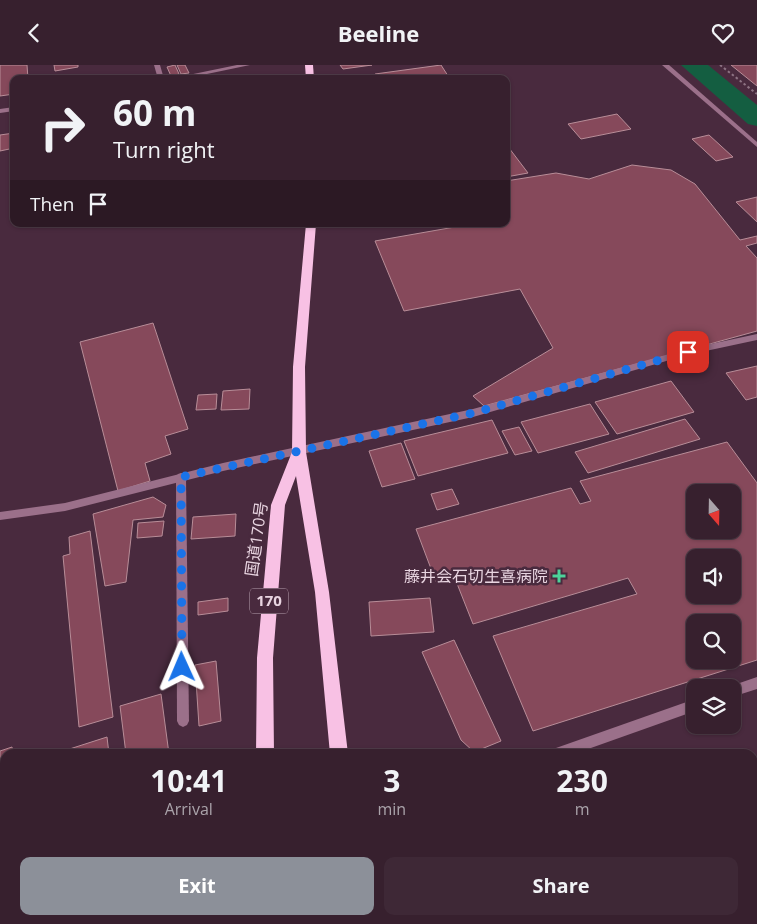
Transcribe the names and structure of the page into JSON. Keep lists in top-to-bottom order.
{
  "streets": {
    "highway": ["国道170号", "170"]
  },
  "places": {
    "health": ["藤井会石切生喜病院"]
  },
  "north": "bottom",
  "page": {
    "header": "Beeline",
    "turn": ["60 m", "Turn right"],
    "then": "Then",
    "eta": [
      "10:41",
      "Arrival",
      "3",
      "min",
      "230",
      "m"
    ],
    "buttons": ["Exit", "Share"]
  }
}
